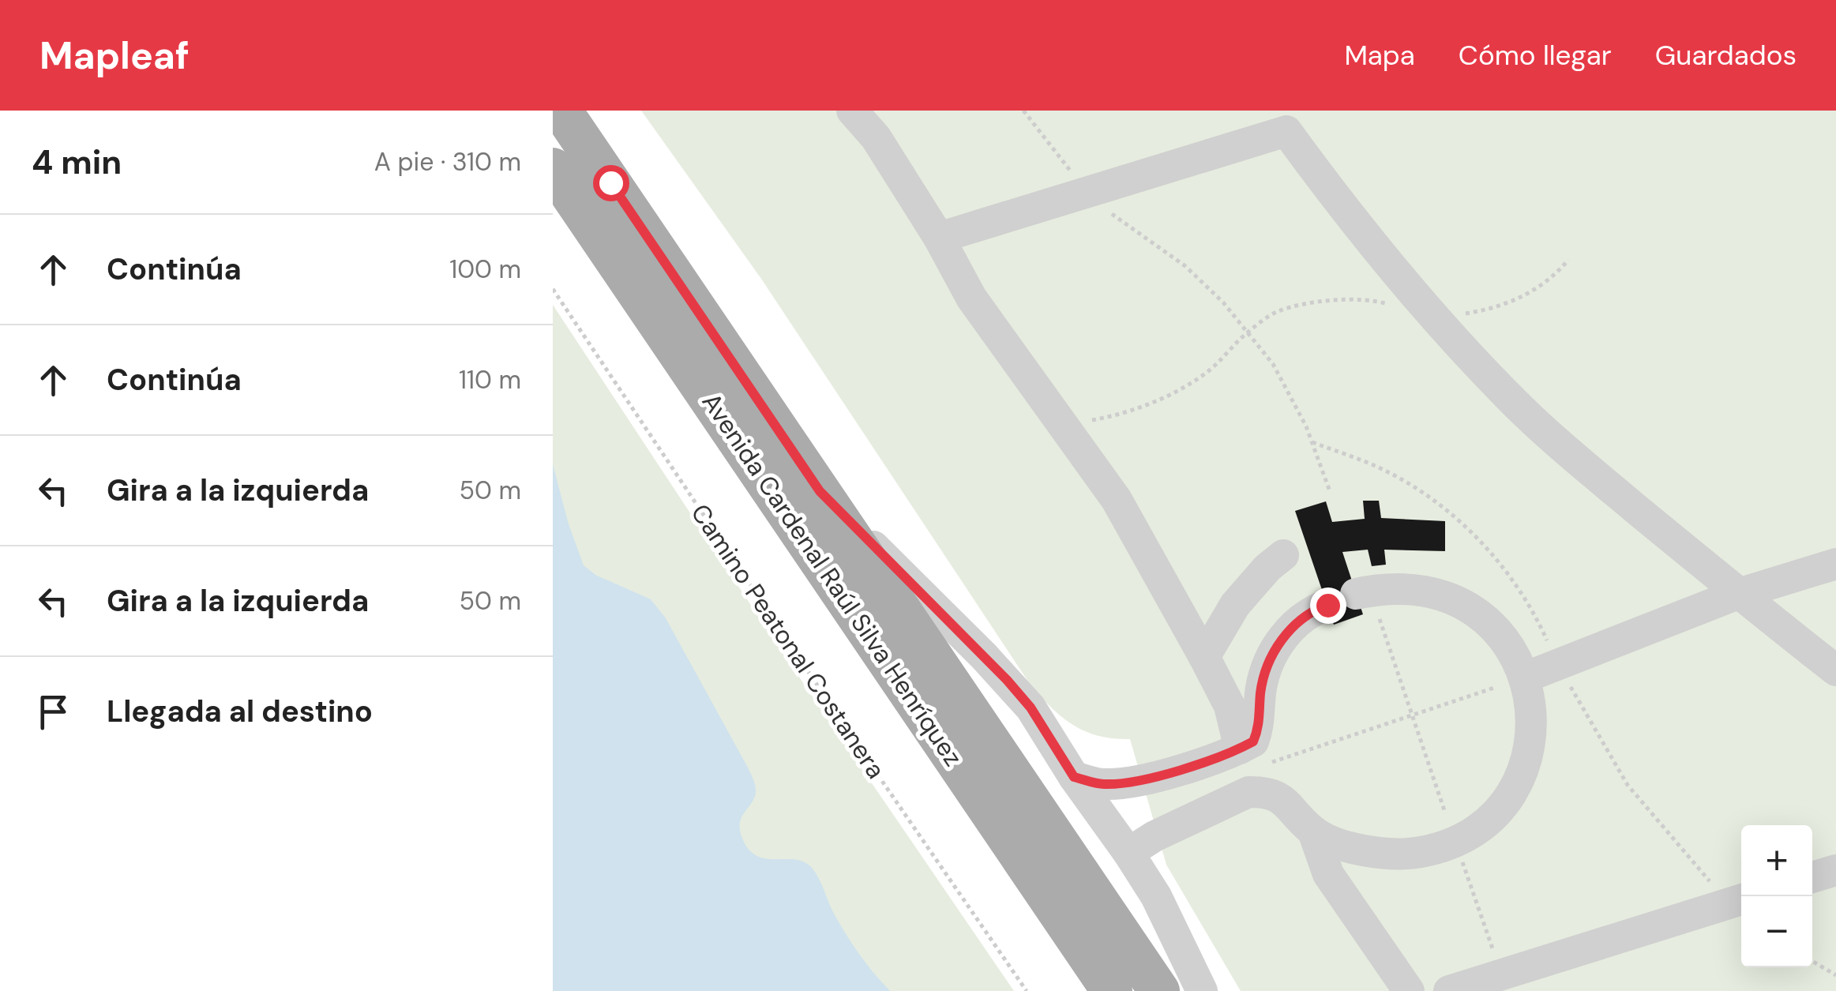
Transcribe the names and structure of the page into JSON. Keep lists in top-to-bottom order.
{
  "streets": {
    "main road": ["Avenida Cardenal Raúl Silva Henríquez"],
    "path": ["Camino Peatonal Costanera"]
  },
  "page": {
    "header": "Mapleaf",
    "nav": ["Mapa", "Cómo llegar", "Guardados"],
    "heading": ["4 min", "A pie · 310 m"],
    "list": [
      ["Continúa", "100 m"],
      ["Continúa", "110 m"],
      ["Gira a la izquierda", "50 m"],
      ["Gira a la izquierda", "50 m"],
      "Llegada al destino"
    ],
    "map_buttons": ["+", "−"]
  }
}
